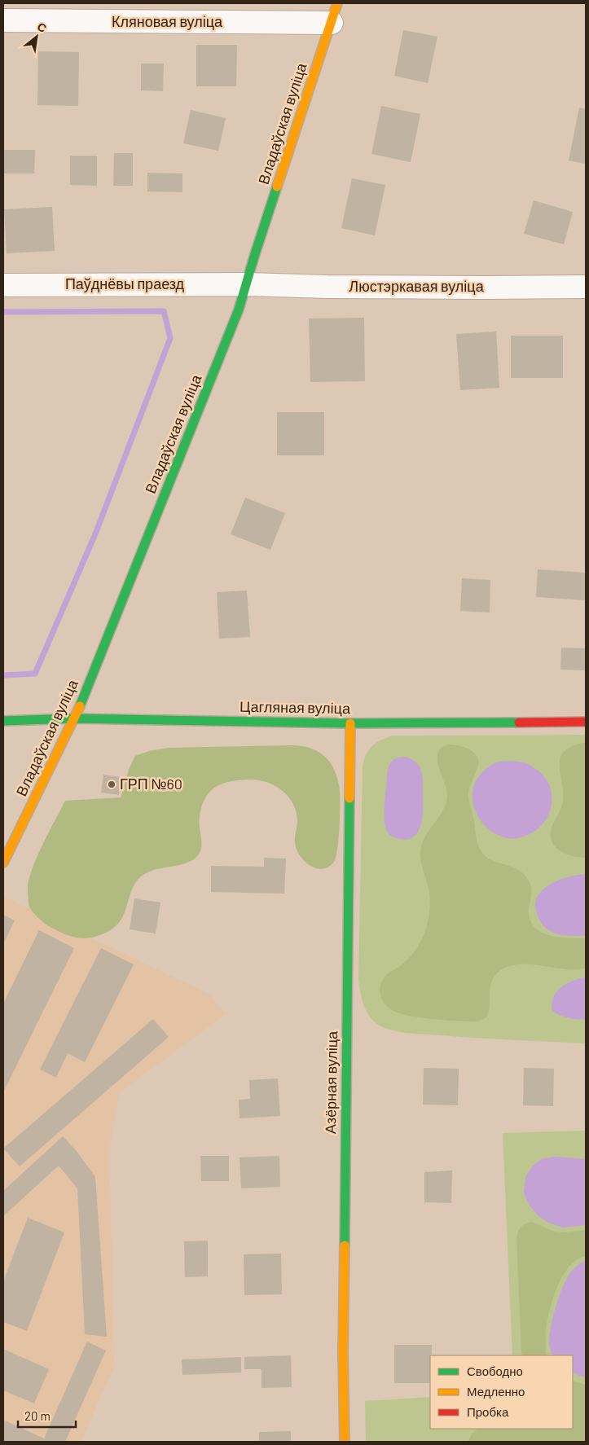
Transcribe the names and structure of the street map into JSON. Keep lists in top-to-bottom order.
{
  "streets": {
    "street": [
      "Кляновая вуліца",
      "Владаўская вуліца",
      "Паўднёвы праезд",
      "Люстэркавая вуліца",
      "Цагляная вуліца",
      "Азёрная вуліца"
    ]
  },
  "crossings": [
    ["Кляновая вуліца", "Владаўская вуліца"],
    ["Владаўская вуліца", "Паўднёвы праезд"],
    ["Владаўская вуліца", "Люстэркавая вуліца"],
    ["Владаўская вуліца", "Цагляная вуліца"],
    ["Паўднёвы праезд", "Люстэркавая вуліца"],
    ["Цагляная вуліца", "Азёрная вуліца"]
  ],
  "places": ["ГРП №60"],
  "legend": ["Свободно", "Медленно", "Пробка"],
  "scale_bar": "20 m",
  "north": "top right"
}
